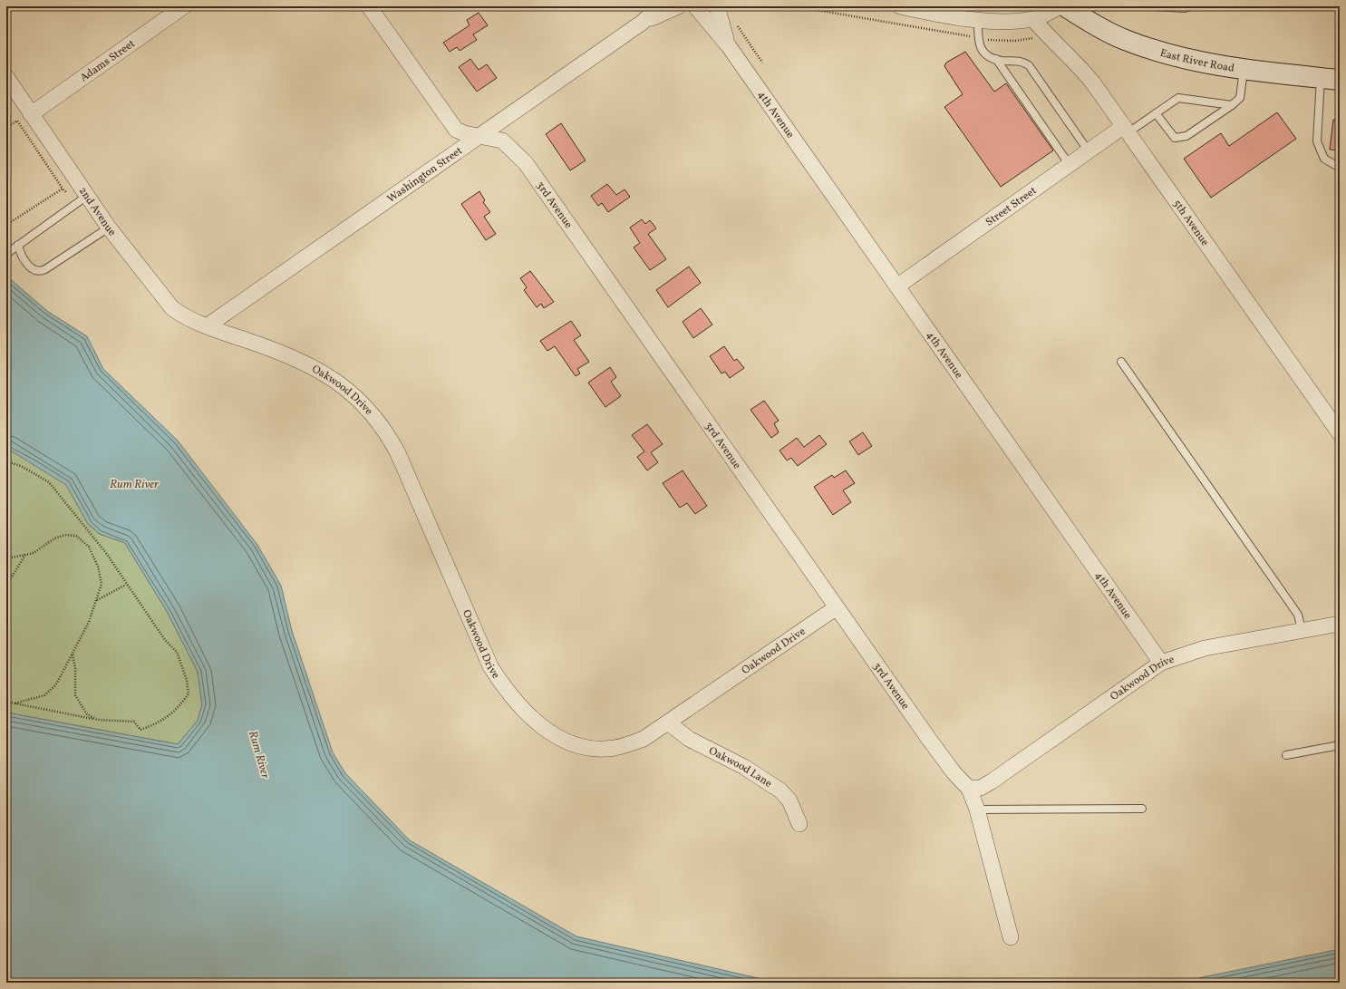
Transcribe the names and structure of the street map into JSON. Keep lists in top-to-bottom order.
{
  "streets": {
    "main road": ["East River Road"],
    "street": [
      "Adams Street",
      "4th Avenue",
      "Washington Street",
      "3rd Avenue",
      "Street Street",
      "2nd Avenue",
      "5th Avenue",
      "Oakwood Drive",
      "Oakwood Lane"
    ]
  },
  "crossings": [
    ["Adams Street", "2nd Avenue"],
    ["4th Avenue", "Street Street"],
    ["4th Avenue", "Oakwood Drive"],
    ["Washington Street", "3rd Avenue"],
    ["Washington Street", "2nd Avenue"],
    ["Washington Street", "Oakwood Drive"],
    ["3rd Avenue", "Oakwood Drive"],
    ["Street Street", "5th Avenue"],
    ["2nd Avenue", "Oakwood Drive"],
    ["Oakwood Drive", "Oakwood Lane"]
  ],
  "water": ["Rum River"]
}
